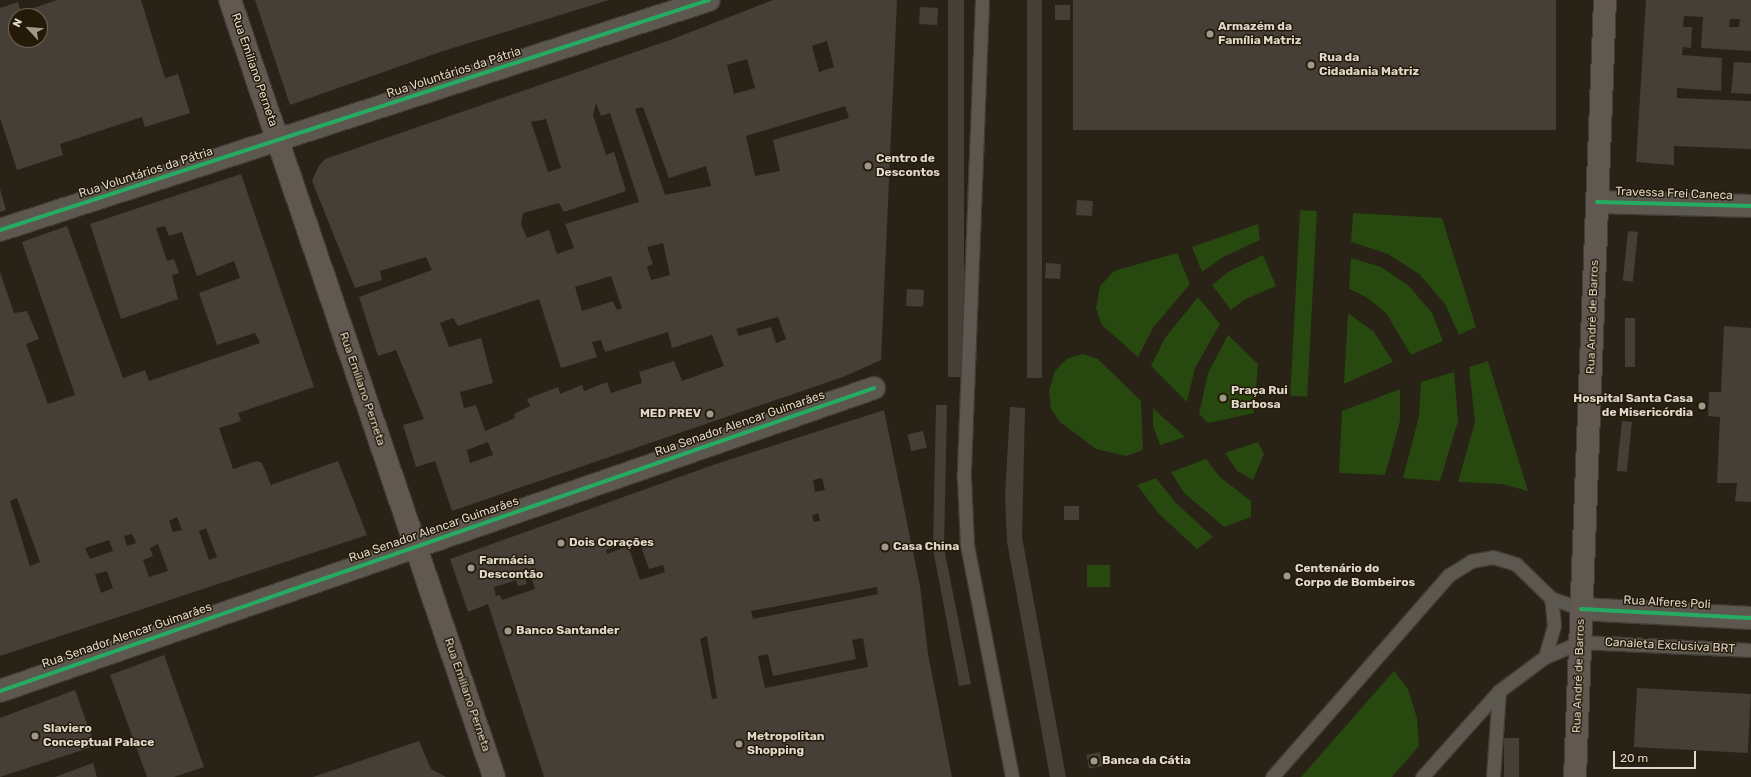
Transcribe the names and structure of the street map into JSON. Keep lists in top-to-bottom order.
{
  "streets": {
    "main road": ["Rua Emiliano Perneta", "Rua André de Barros"],
    "street": [
      "Rua Voluntários da Pátria",
      "Travessa Frei Caneca",
      "Rua Senador Alencar Guimarães",
      "Rua Alferes Poli"
    ],
    "lane": ["Canaleta Exclusiva BRT"]
  },
  "crossings": [
    ["Rua Emiliano Perneta", "Rua Voluntários da Pátria"],
    ["Rua Emiliano Perneta", "Rua Senador Alencar Guimarães"],
    ["Travessa Frei Caneca", "Rua André de Barros"],
    ["Rua André de Barros", "Rua Alferes Poli"],
    ["Rua André de Barros", "Canaleta Exclusiva BRT"]
  ],
  "places": [
    "Armazém da Família Matriz",
    "Rua da Cidadania Matriz",
    "Centro de Descontos",
    "Praça Rui Barbosa",
    "Hospital Santa Casa de Misericórdia",
    "MED PREV",
    "Dois Corações",
    "Casa China",
    "Farmácia Descontão",
    "Centenário do Corpo de Bombeiros",
    "Banco Santander",
    "Slaviero Conceptual Palace",
    "Metropolitan Shopping",
    "Banca da Cátia"
  ],
  "scale_bar": "20 m",
  "north": "top left"
}
